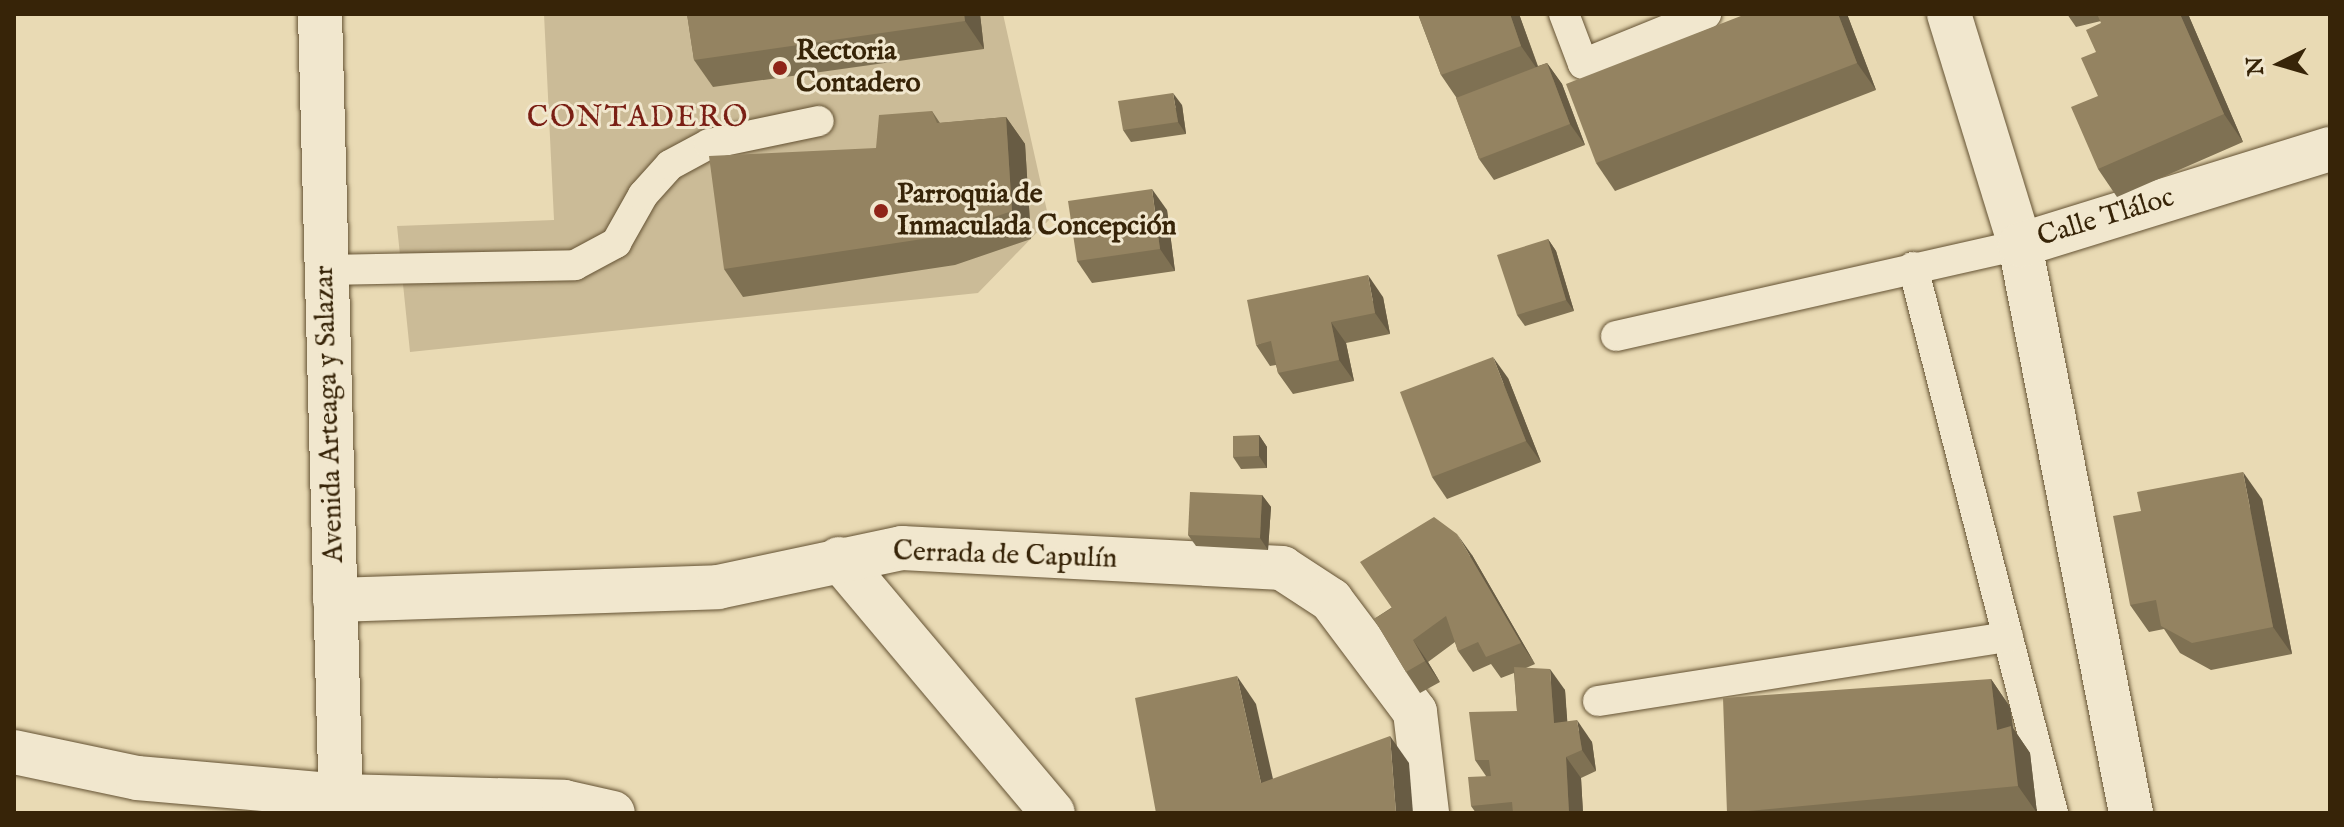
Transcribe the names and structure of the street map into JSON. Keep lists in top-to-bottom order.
{
  "streets": {
    "street": ["Calle Tláloc", "Avenida Arteaga y Salazar", "Cerrada de Capulín"]
  },
  "crossings": [
    ["Avenida Arteaga y Salazar", "Cerrada de Capulín"]
  ],
  "districts": ["CONTADERO"],
  "places": ["Rectoria Contadero", "Parroquia de Inmaculada Concepción"],
  "north": "left"
}
